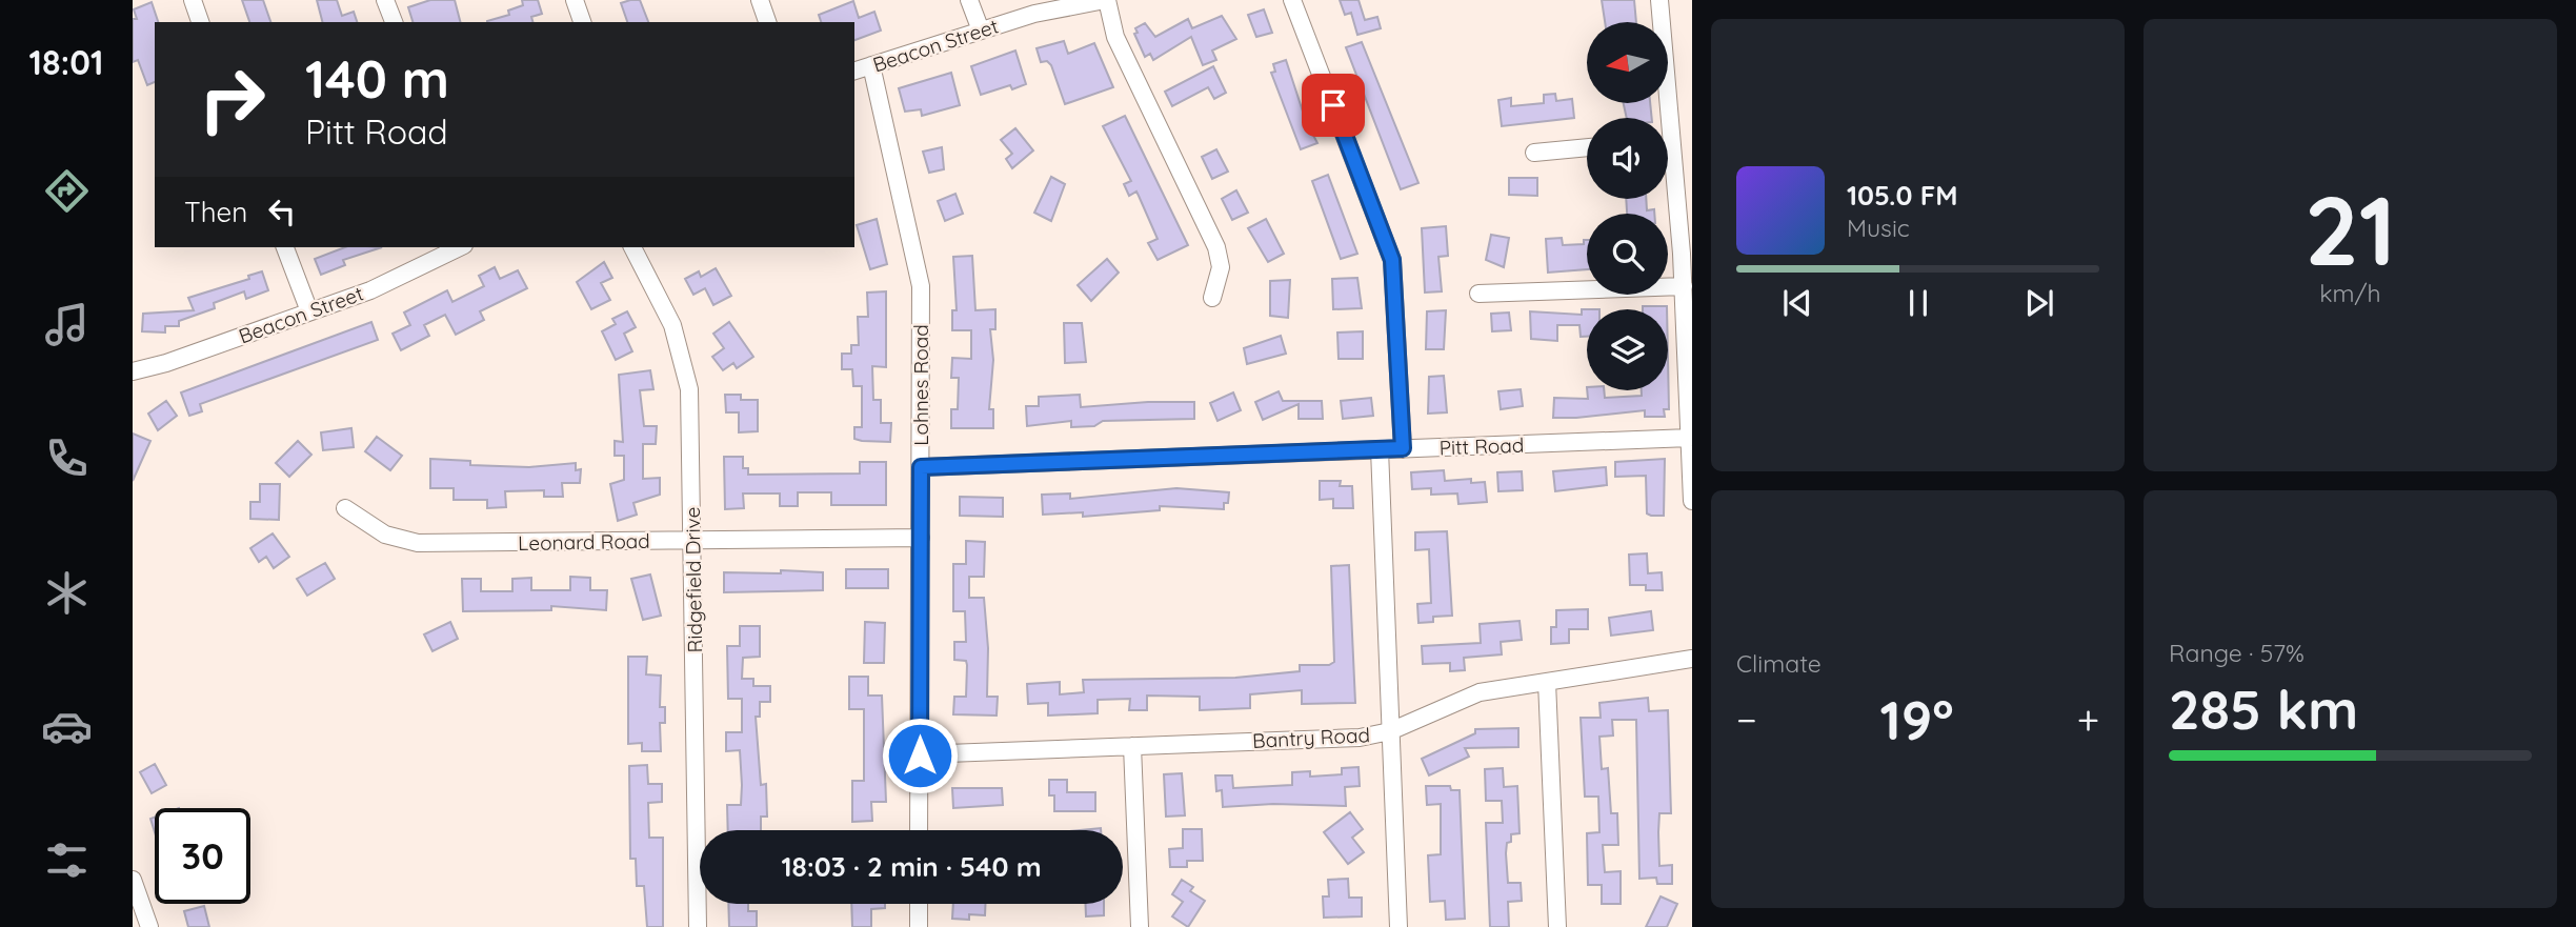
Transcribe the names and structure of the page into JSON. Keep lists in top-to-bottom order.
{
  "streets": {
    "street": [
      "Beacon Street",
      "Lohnes Road",
      "Pitt Road",
      "Leonard Road",
      "Ridgefield Drive",
      "Bantry Road"
    ]
  },
  "crossings": [
    ["Beacon Street", "Lohnes Road"],
    ["Lohnes Road", "Pitt Road"],
    ["Lohnes Road", "Leonard Road"],
    ["Lohnes Road", "Bantry Road"],
    ["Leonard Road", "Ridgefield Drive"]
  ],
  "north": "left",
  "page": {
    "tabs": "18:01",
    "tile": [
      ["21", "km/h"],
      "Climate",
      ["Range · 57%", "285 km"]
    ],
    "turn": ["140 m", "Pitt Road"],
    "song": ["105.0 FM", "Music"],
    "then": "Then",
    "heat": ["−", "19°", "+"],
    "limit": "30",
    "trip": "18:03 · 2 min · 540 m"
  }
}
